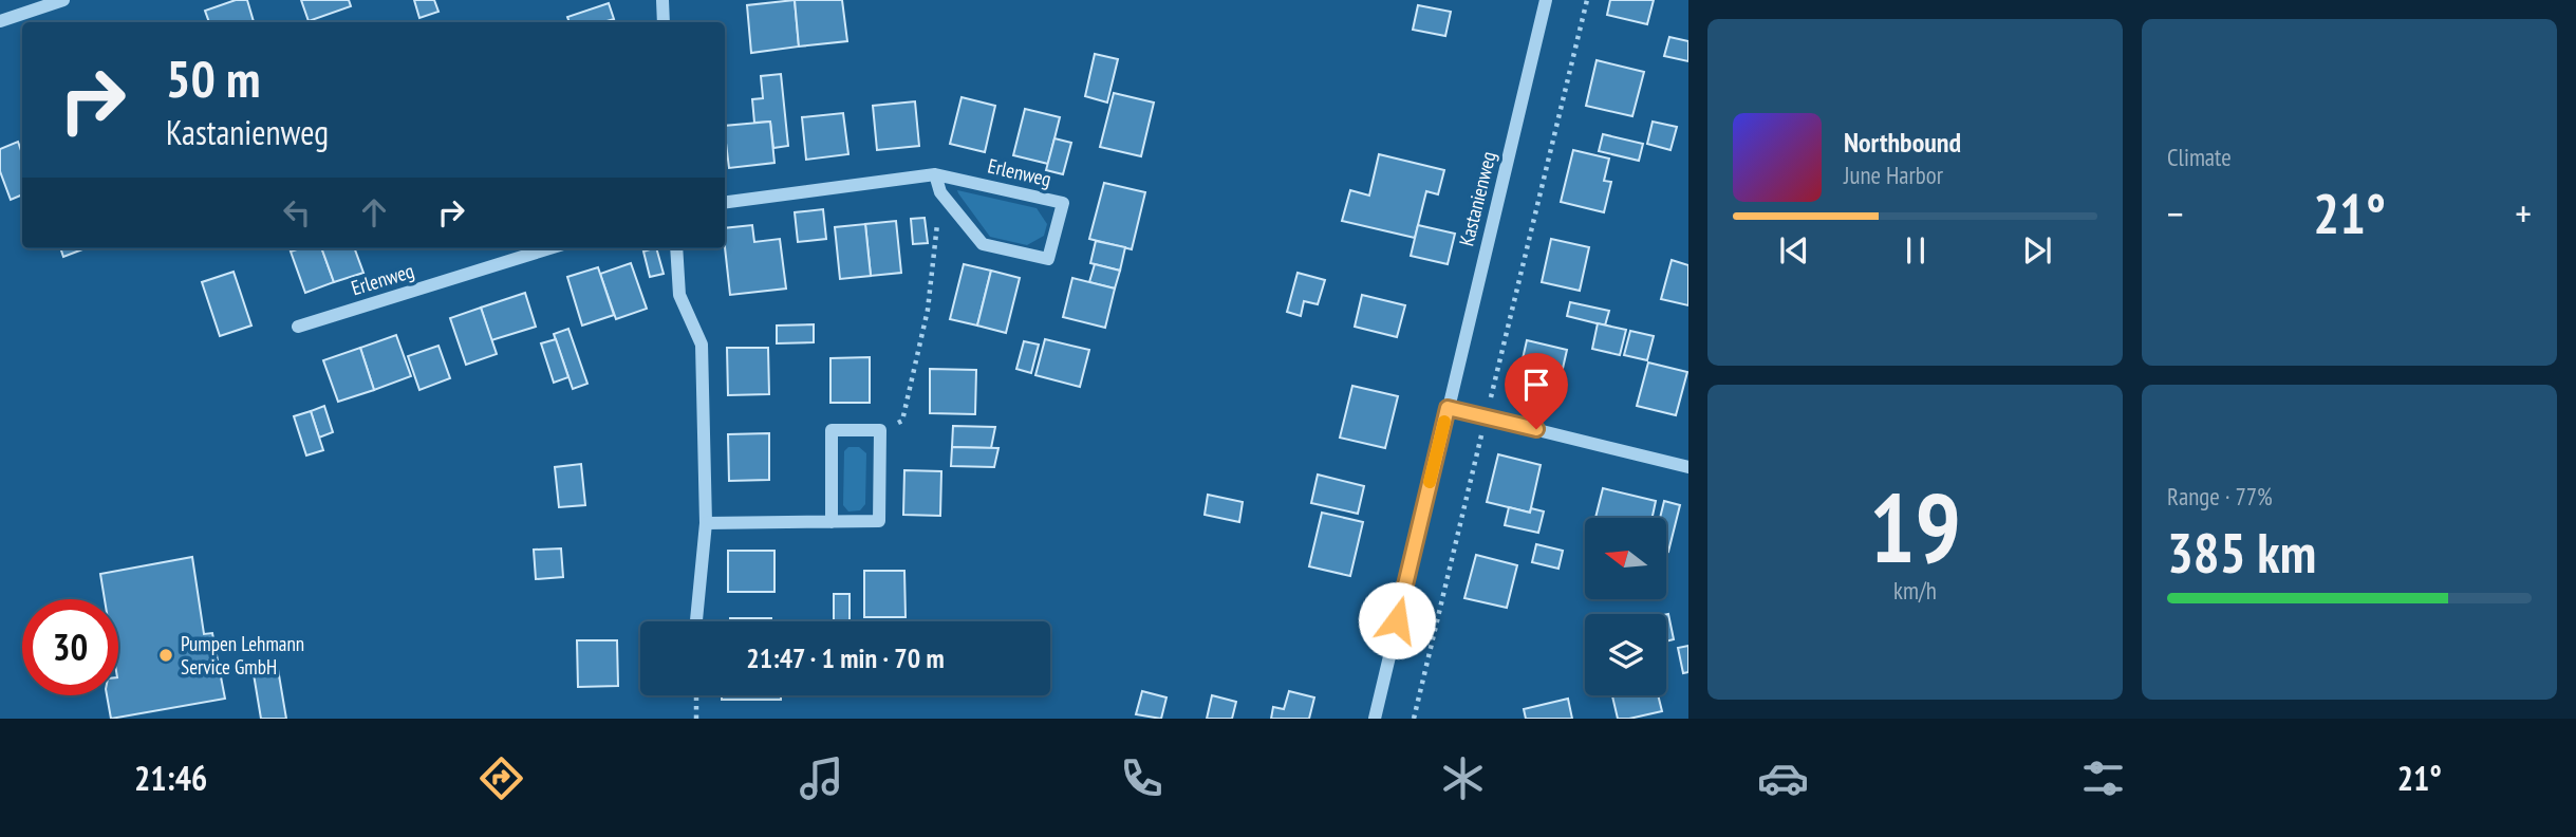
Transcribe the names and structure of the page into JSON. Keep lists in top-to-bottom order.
{
  "streets": {
    "street": ["Erlenweg", "Kastanienweg"]
  },
  "places": ["Pumpen Lehmann Service GmbH"],
  "north": "left",
  "page": {
    "tile": [
      "Climate",
      ["19", "km/h"],
      ["Range · 77%", "385 km"]
    ],
    "turn": ["50 m", "Kastanienweg"],
    "song": ["Northbound", "June Harbor"],
    "heat": ["−", "21°", "+"],
    "limit": "30",
    "trip": "21:47 · 1 min · 70 m",
    "tabs": ["21:46", "21°"]
  }
}
